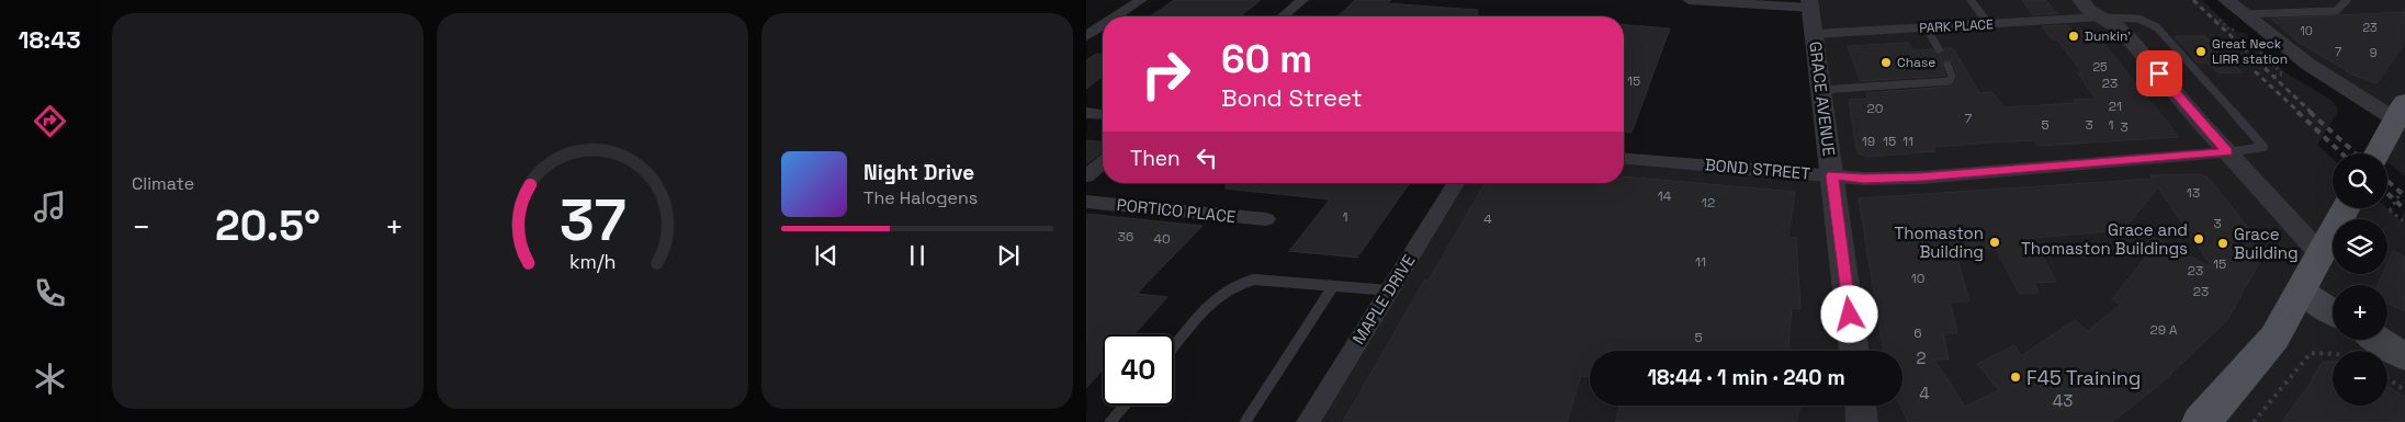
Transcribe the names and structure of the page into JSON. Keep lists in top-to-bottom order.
{
  "streets": {
    "street": [
      "PARK PLACE",
      "GRACE AVENUE",
      "BOND STREET",
      "PORTICO PLACE",
      "MAPLE DRIVE"
    ]
  },
  "crossings": [
    ["PARK PLACE", "GRACE AVENUE"],
    ["GRACE AVENUE", "BOND STREET"]
  ],
  "places": [
    "Dunkin'",
    "Great Neck LIRR station",
    "Chase",
    "Grace and Thomaston Buildings",
    "Thomaston Building",
    "Grace Building",
    "F45 Training"
  ],
  "house_numbers": [
    "23",
    "10",
    "7",
    "9",
    "25",
    "15",
    "23",
    "21",
    "20",
    "7",
    "5",
    "3",
    "1",
    "3",
    "19",
    "15",
    "11",
    "13",
    "14",
    "12",
    "1",
    "4",
    "3",
    "36",
    "40",
    "11",
    "15",
    "23",
    "10",
    "23",
    "29 A",
    "6",
    "5",
    "2",
    "4",
    "43"
  ],
  "page": {
    "tabs": "18:43",
    "tile": "Climate",
    "turn": ["60 m", "Bond Street"],
    "then": "Then",
    "song": ["Night Drive", "The Halogens"],
    "map_buttons": ["+", "−"],
    "heat": ["−", "20.5°", "+"],
    "limit": "40",
    "trip": "18:44 · 1 min · 240 m",
    "gauge": ["37", "km/h"]
  }
}
